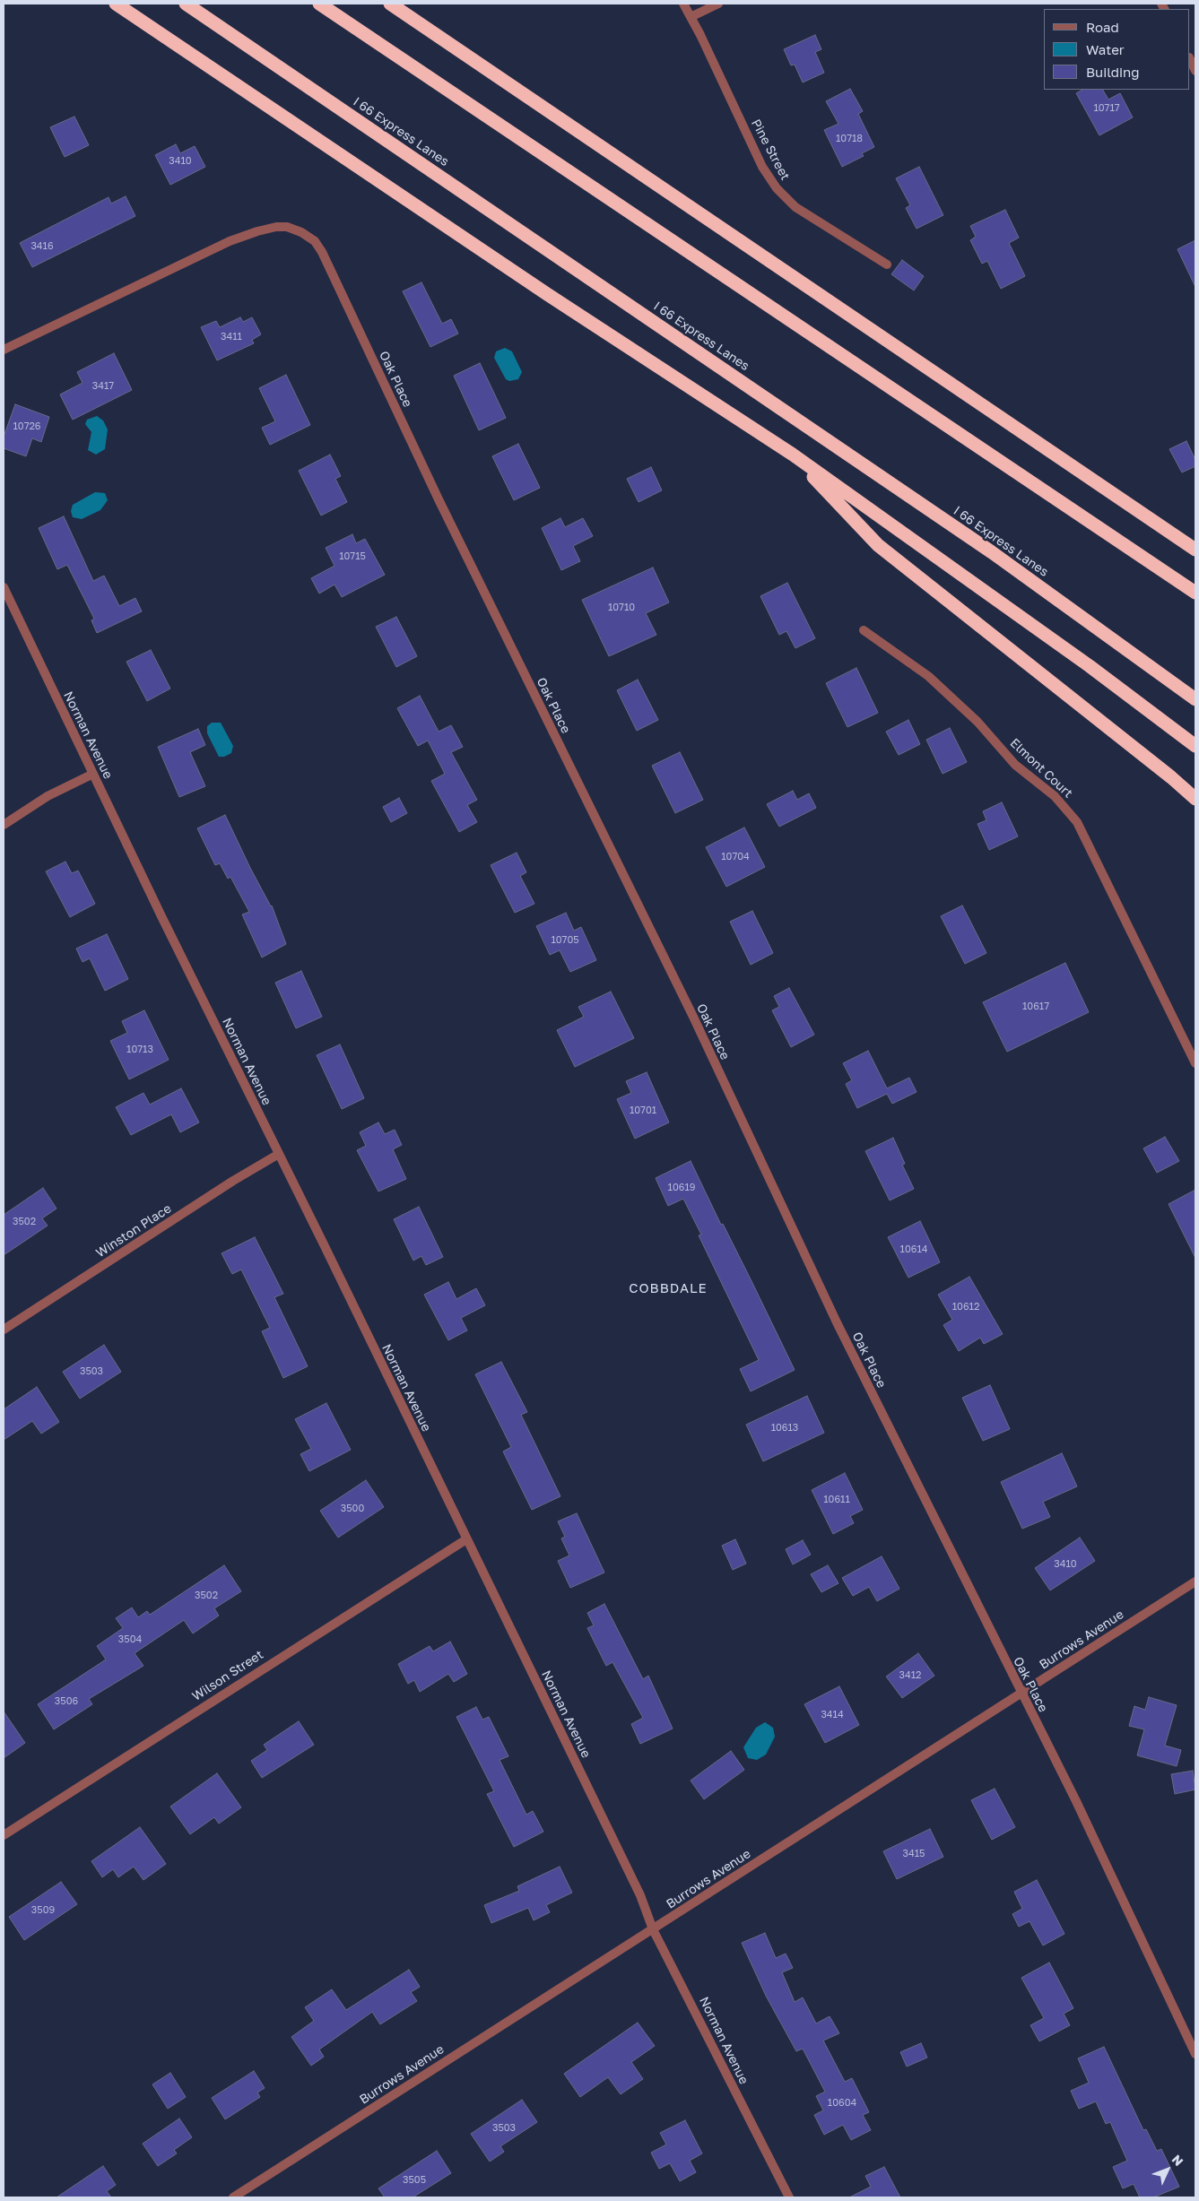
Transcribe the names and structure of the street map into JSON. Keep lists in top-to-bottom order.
{
  "streets": {
    "highway": ["I 66 Express Lanes"],
    "street": [
      "Pine Street",
      "Oak Place",
      "Norman Avenue",
      "Elmont Court",
      "Winston Place",
      "Burrows Avenue",
      "Wilson Street"
    ]
  },
  "crossings": [
    ["Oak Place", "Burrows Avenue"],
    ["Norman Avenue", "Winston Place"],
    ["Norman Avenue", "Burrows Avenue"],
    ["Norman Avenue", "Wilson Street"]
  ],
  "districts": ["COBBDALE"],
  "house_numbers": [
    "10717",
    "10718",
    "3410",
    "3416",
    "3411",
    "3417",
    "10726",
    "10715",
    "10710",
    "10704",
    "10705",
    "10617",
    "10713",
    "10701",
    "10619",
    "3502",
    "10614",
    "10612",
    "3503",
    "10613",
    "10611",
    "3500",
    "3410",
    "3502",
    "3504",
    "3412",
    "3506",
    "3414",
    "3415",
    "3509",
    "10604",
    "3503",
    "3505"
  ],
  "legend": ["Road", "Water", "Building"],
  "north": "top right"
}
